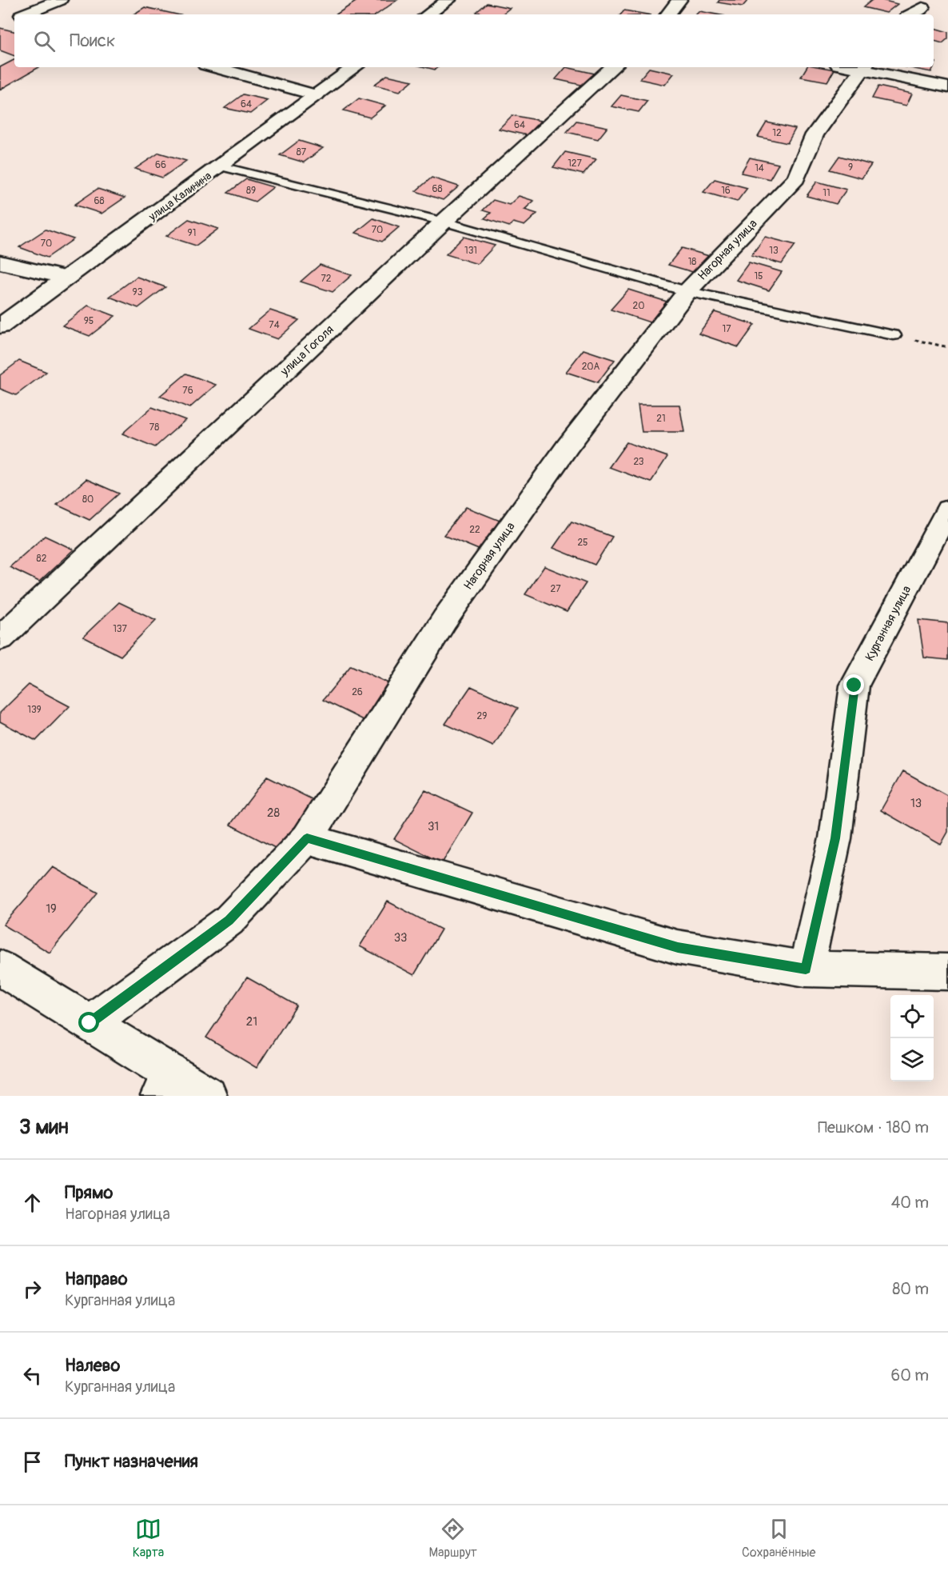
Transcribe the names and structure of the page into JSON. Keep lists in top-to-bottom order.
{
  "streets": {
    "street": [
      "улица Калинина",
      "Нагорная улица",
      "улица Гоголя",
      "Курганная улица"
    ]
  },
  "house_numbers": [
    "64",
    "64",
    "12",
    "87",
    "127",
    "66",
    "9",
    "14",
    "68",
    "89",
    "16",
    "11",
    "68",
    "70",
    "91",
    "70",
    "131",
    "13",
    "18",
    "15",
    "72",
    "93",
    "20",
    "95",
    "74",
    "17",
    "20А",
    "76",
    "21",
    "78",
    "23",
    "80",
    "22",
    "25",
    "82",
    "27",
    "137",
    "26",
    "139",
    "29",
    "13",
    "28",
    "31",
    "19",
    "33",
    "21"
  ],
  "page": {
    "search": "Поиск",
    "heading": ["3 мин", "Пешком · 180 m"],
    "list": [
      ["Прямо", "Нагорная улица", "40 m"],
      ["Направо", "Курганная улица", "80 m"],
      ["Налево", "Курганная улица", "60 m"],
      "Пункт назначения"
    ],
    "nav": ["Карта", "Маршрут", "Сохранённые"]
  }
}
